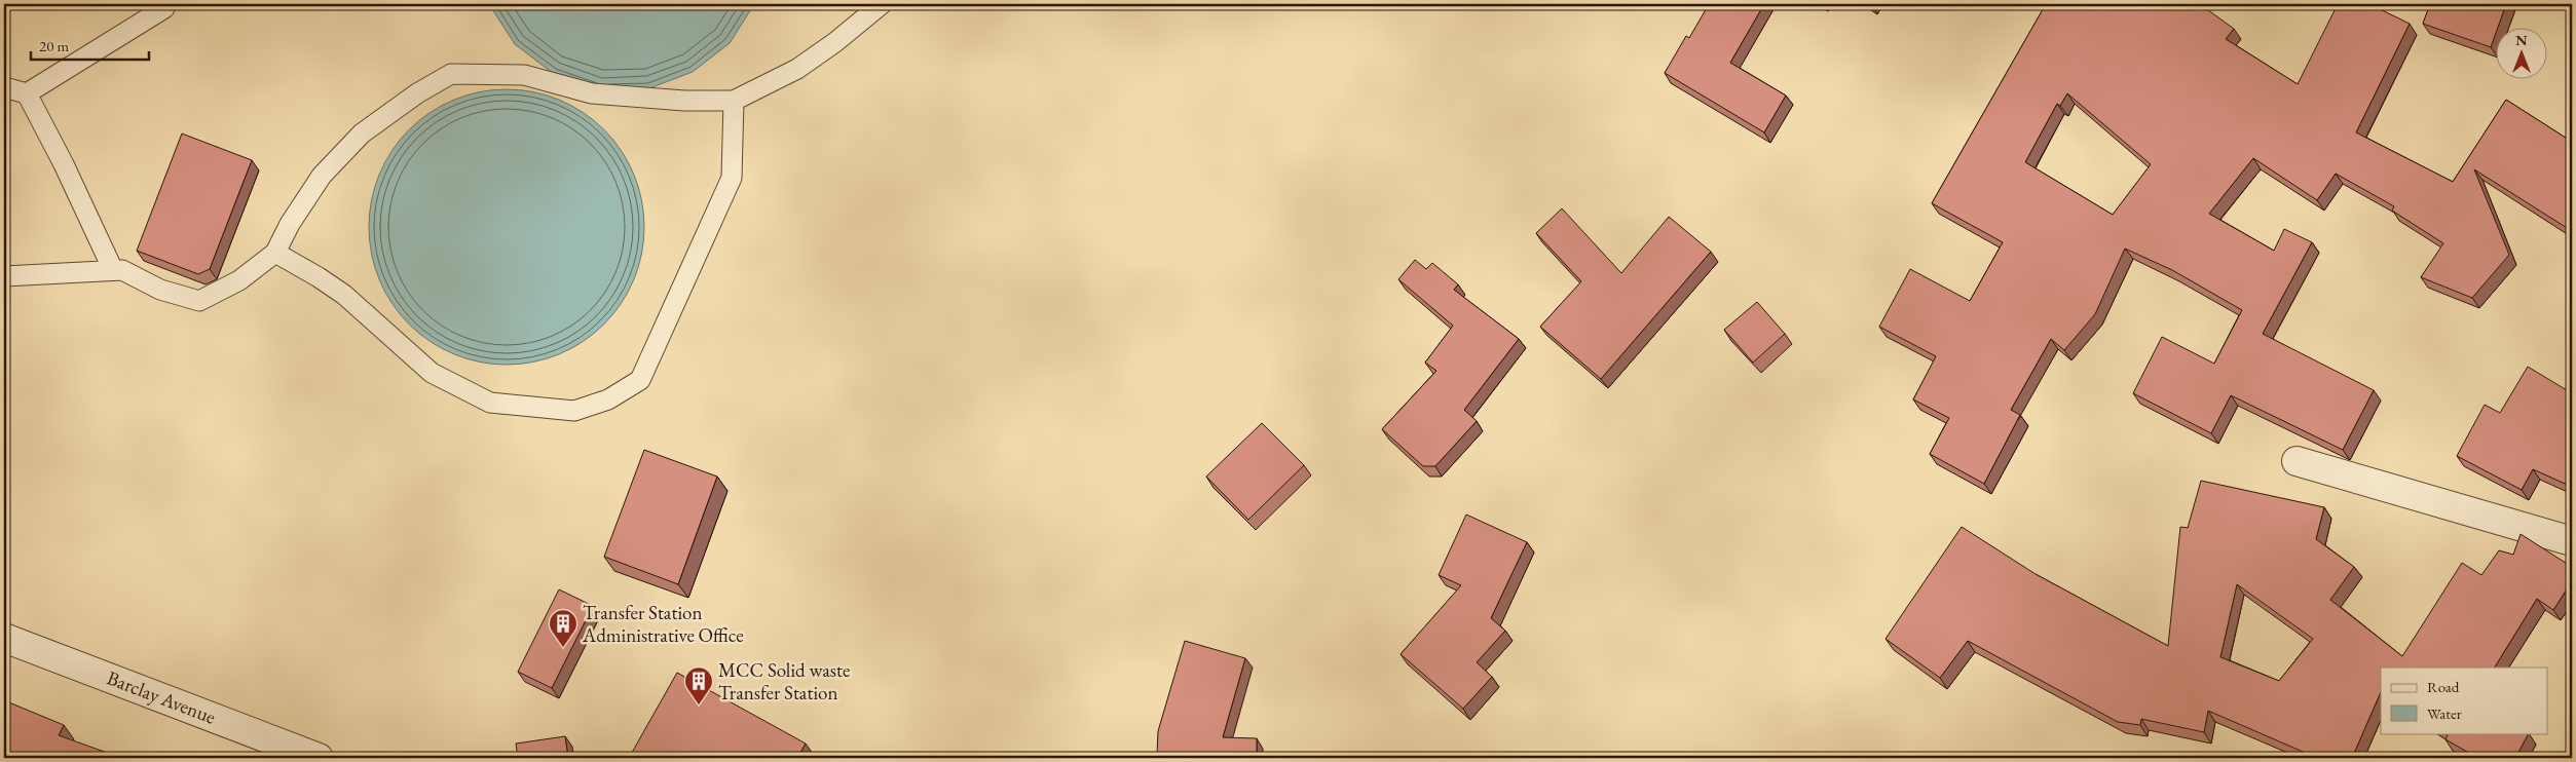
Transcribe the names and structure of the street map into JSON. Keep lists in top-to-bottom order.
{
  "streets": {
    "street": ["Barclay Avenue"]
  },
  "places": {
    "building": ["Transfer Station Administrative Office", "MCC Solid waste Transfer Station"]
  },
  "legend": ["Road", "Water"],
  "scale_bar": "20 m",
  "north": "top"
}
